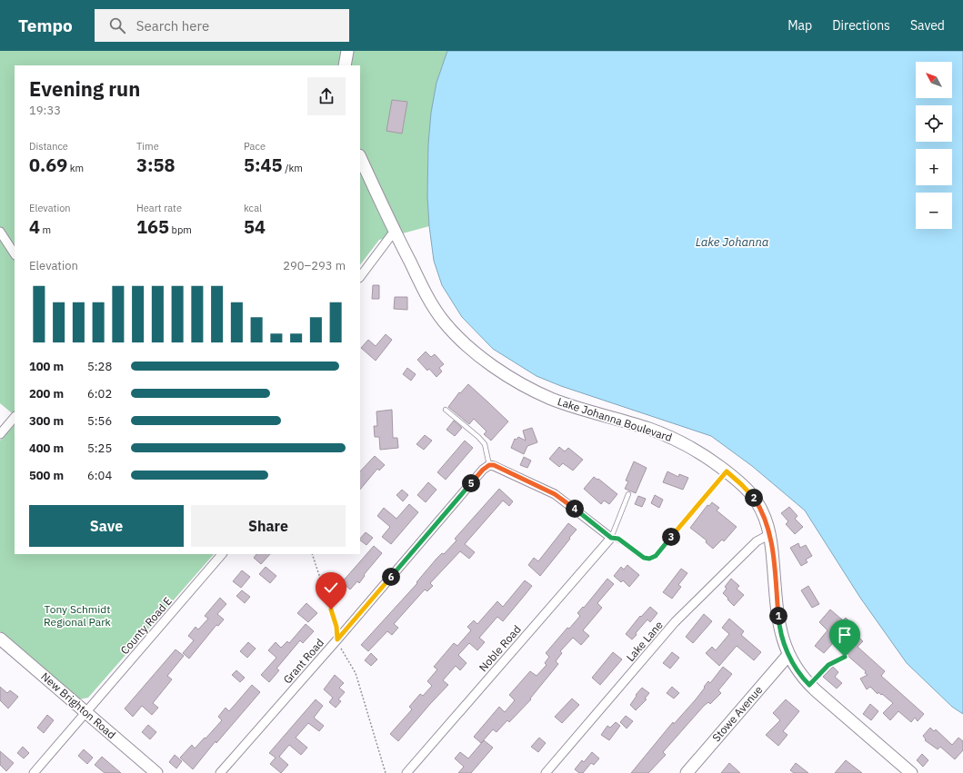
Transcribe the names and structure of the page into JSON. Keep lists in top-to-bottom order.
{
  "streets": {
    "street": [
      "Lake Johanna Boulevard",
      "County Road E",
      "Lake Lane",
      "Noble Road",
      "Grant Road",
      "New Brighton Road",
      "Stowe Avenue"
    ]
  },
  "crossings": [
    ["Lake Johanna Boulevard", "Lake Lane"],
    ["Lake Johanna Boulevard", "Stowe Avenue"],
    ["County Road E", "New Brighton Road"]
  ],
  "water": ["Lake Johanna"],
  "parks": ["Tony Schmidt Regional Park"],
  "north": "top left",
  "page": {
    "header": "Tempo",
    "search": "Search here",
    "nav": ["Map", "Directions", "Saved"],
    "map_buttons": ["+", "−"],
    "heading": ["Evening run", "19:33"],
    "stats": [
      ["Distance", "0.69 km"],
      ["Time", "3:58"],
      ["Pace", "5:45 /km"],
      ["Elevation", "4 m"],
      ["Heart rate", "165 bpm"],
      ["kcal", "54"]
    ],
    "chart": ["Elevation", "290–293 m"],
    "list": [
      {
        "name": "100 m",
        "note": "5:28"
      },
      {
        "name": "200 m",
        "note": "6:02"
      },
      {
        "name": "300 m",
        "note": "5:56"
      },
      {
        "name": "400 m",
        "note": "5:25"
      },
      {
        "name": "500 m",
        "note": "6:04"
      }
    ],
    "pins": [
      "5",
      "2",
      "4",
      "3",
      "6",
      "1"
    ],
    "buttons": ["Save", "Share"]
  }
}
